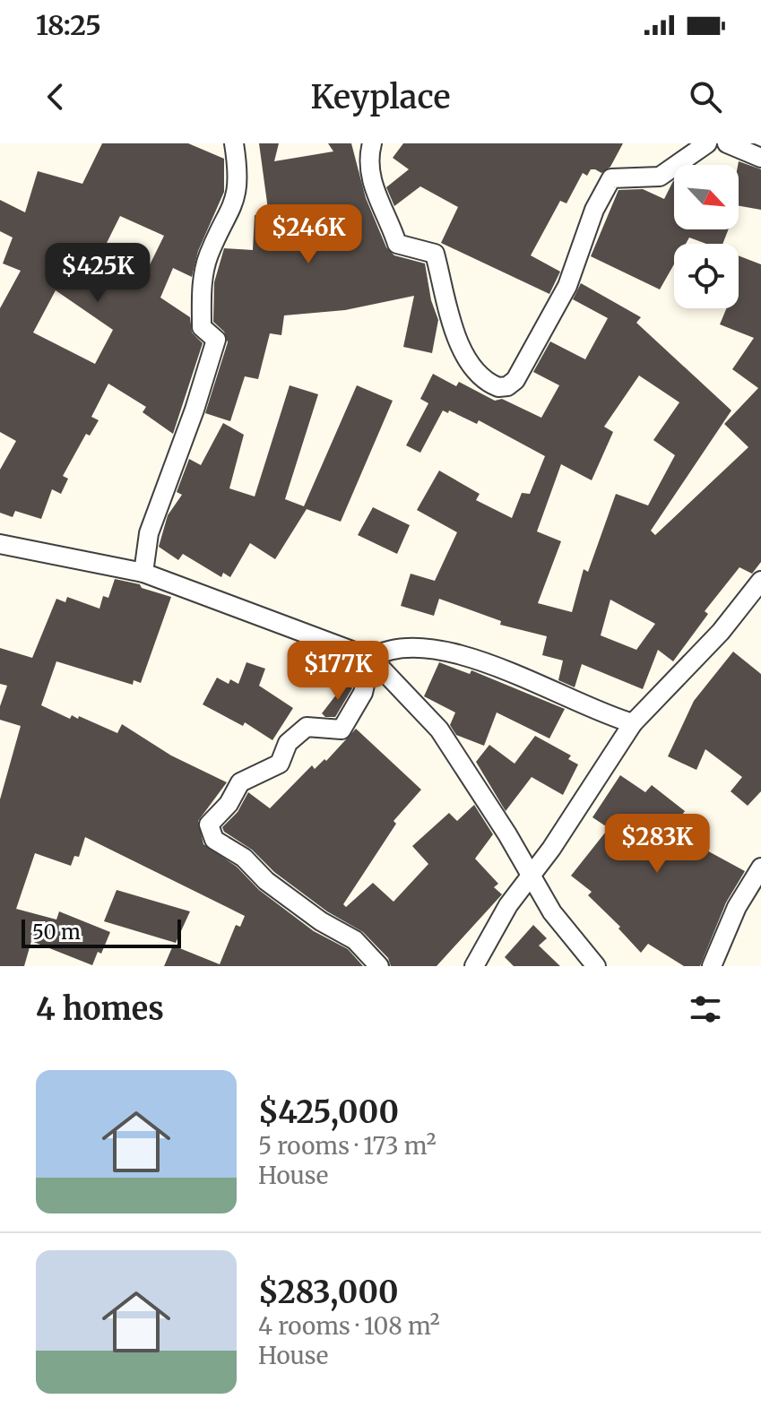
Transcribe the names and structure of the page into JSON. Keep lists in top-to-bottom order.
{
  "scale_bar": "50 m",
  "north": "bottom right",
  "page": {
    "status": "18:25",
    "header": "Keyplace",
    "price": [
      "$246K",
      "$425K",
      "$177K",
      "$283K"
    ],
    "scale": "50 m",
    "heading": "4 homes",
    "list": [
      {
        "name": "$425,000",
        "note": "5 rooms · 173 m² · House"
      },
      {
        "name": "$283,000",
        "note": "4 rooms · 108 m² · House"
      }
    ]
  }
}
